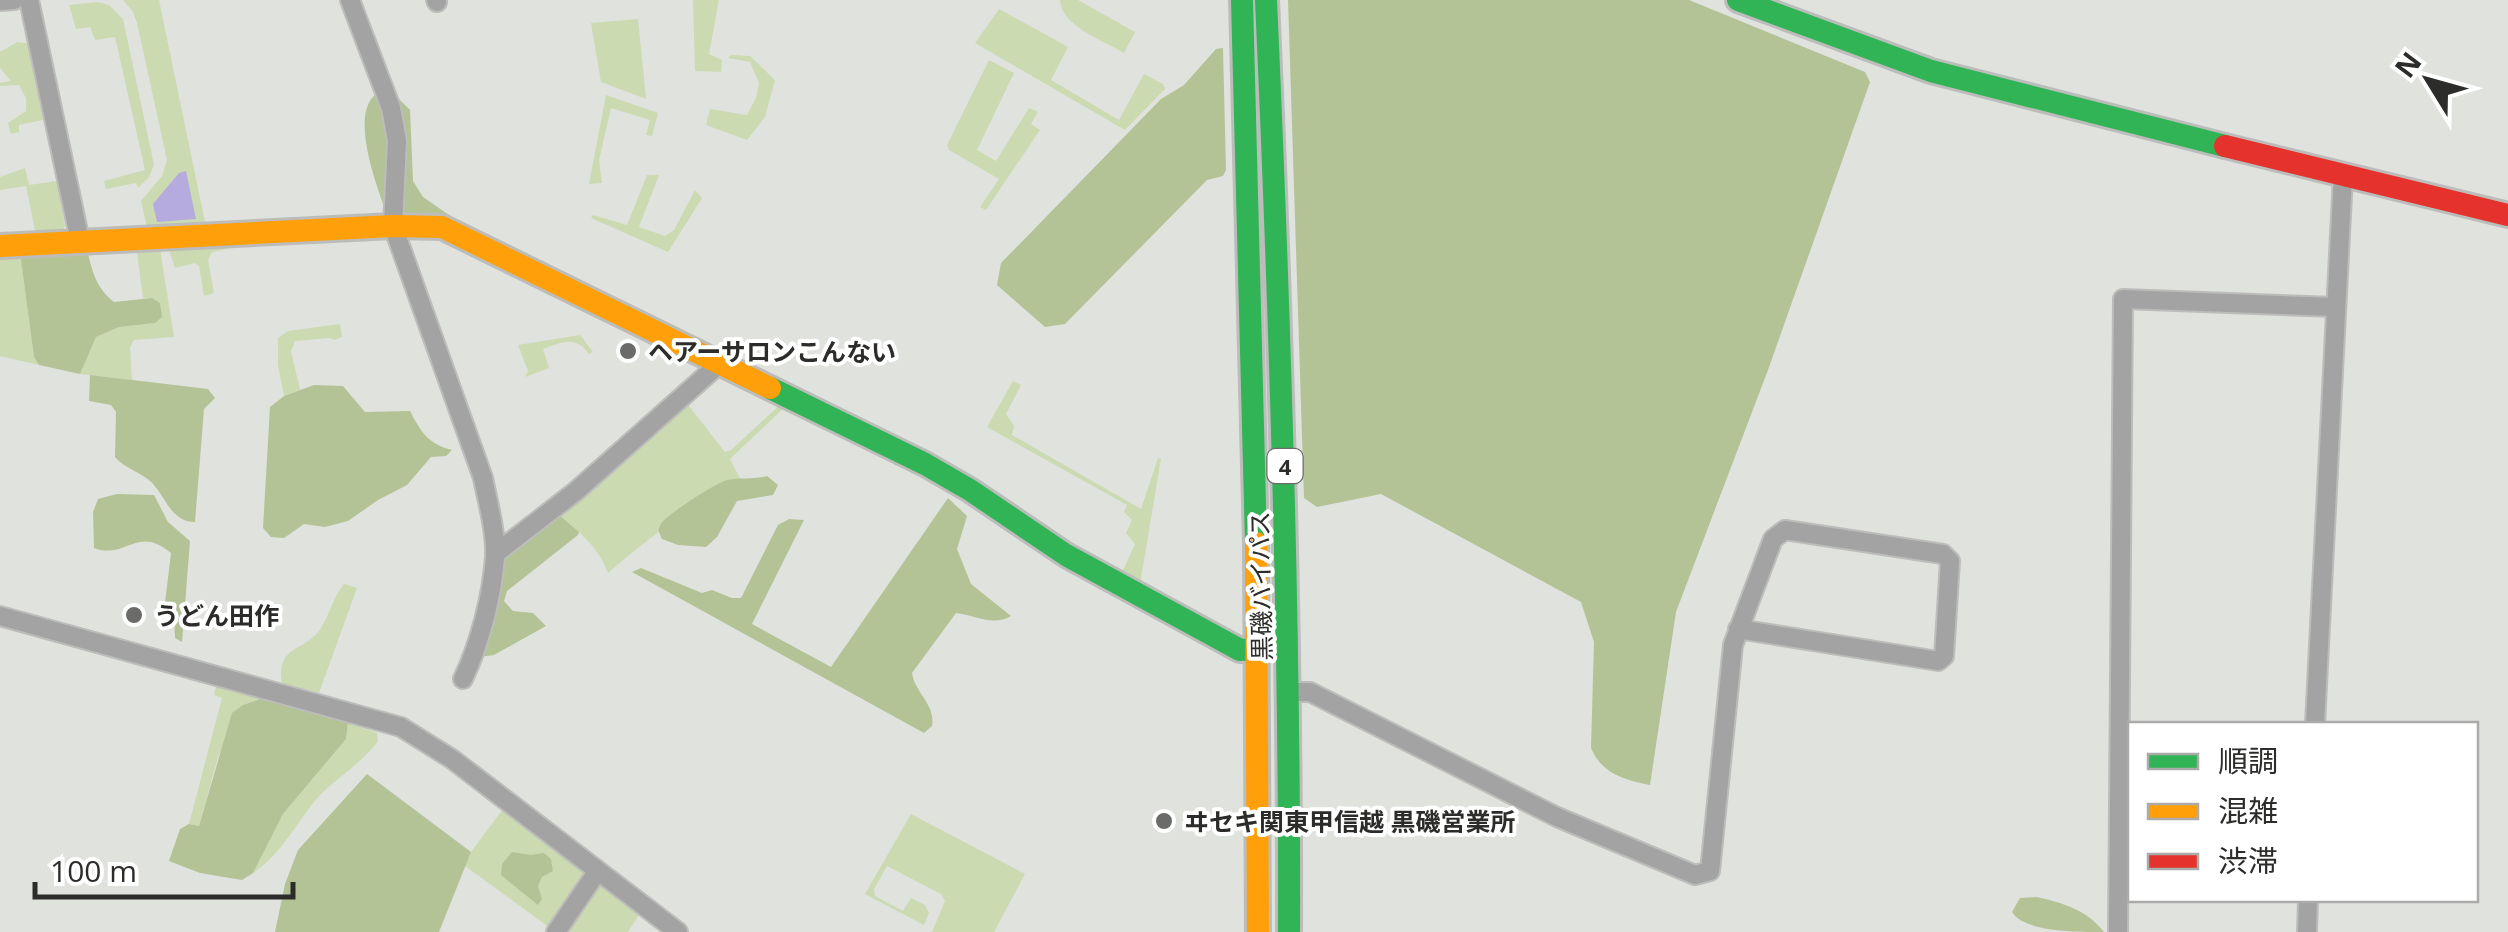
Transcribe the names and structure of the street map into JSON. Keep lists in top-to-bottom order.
{
  "streets": {
    "main road": ["4", "黒磯バイパス"]
  },
  "places": ["ヘアーサロンこんない", "うどん田作", "ヰセキ関東甲信越 黒磯営業所"],
  "legend": ["順調", "混雑", "渋滞"],
  "scale_bar": "100 m",
  "north": "top left"
}
